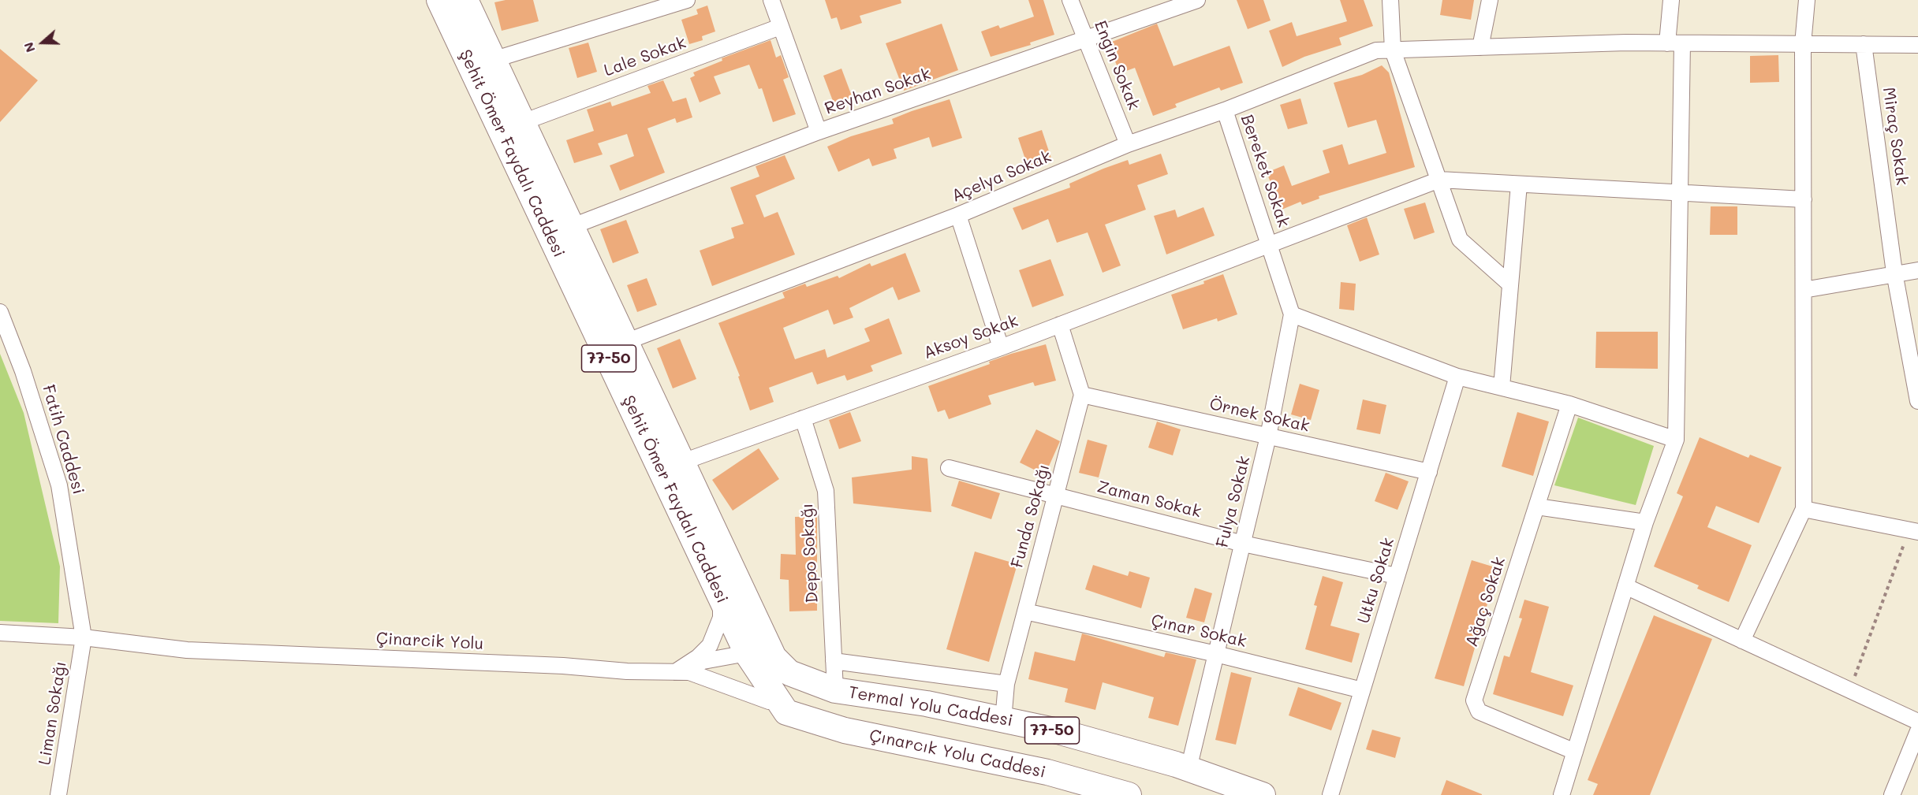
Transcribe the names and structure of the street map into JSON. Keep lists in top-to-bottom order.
{
  "streets": {
    "main road": [
      "Şehit Ömer Faydalı Caddesi",
      "77-50",
      "Termal Yolu Caddesi",
      "Çınarcık Yolu Caddesi"
    ],
    "street": [
      "Lale Sokak",
      "Engin Sokak",
      "Reyhan Sokak",
      "Miraç Sokak",
      "Bereket Sokak",
      "Açelya Sokak",
      "Aksoy Sokak",
      "Örnek Sokak",
      "Fatih Caddesi",
      "Zaman Sokak",
      "Fulya Sokak",
      "Funda Sokağı",
      "Depo Sokağı",
      "Utku Sokak",
      "Ağaç Sokak",
      "Çınar Sokak",
      "Çinarcik Yolu",
      "Liman Sokağı"
    ]
  },
  "crossings": [
    ["Lale Sokak", "Şehit Ömer Faydalı Caddesi"],
    ["Engin Sokak", "Reyhan Sokak"],
    ["Engin Sokak", "Açelya Sokak"],
    ["Reyhan Sokak", "Şehit Ömer Faydalı Caddesi"],
    ["Miraç Sokak", "Açelya Sokak"],
    ["Şehit Ömer Faydalı Caddesi", "Açelya Sokak"],
    ["Şehit Ömer Faydalı Caddesi", "Aksoy Sokak"],
    ["Şehit Ömer Faydalı Caddesi", "77-50"],
    ["Şehit Ömer Faydalı Caddesi", "Çinarcik Yolu"],
    ["Şehit Ömer Faydalı Caddesi", "Termal Yolu Caddesi"],
    ["Şehit Ömer Faydalı Caddesi", "Çınarcık Yolu Caddesi"],
    ["Bereket Sokak", "Açelya Sokak"],
    ["Bereket Sokak", "Aksoy Sokak"],
    ["Bereket Sokak", "Fulya Sokak"],
    ["Aksoy Sokak", "Fulya Sokak"],
    ["Aksoy Sokak", "Depo Sokağı"],
    ["77-50", "Termal Yolu Caddesi"],
    ["Örnek Sokak", "Fulya Sokak"],
    ["Örnek Sokak", "Funda Sokağı"],
    ["Örnek Sokak", "Utku Sokak"],
    ["Fatih Caddesi", "Çinarcik Yolu"],
    ["Fatih Caddesi", "Liman Sokağı"],
    ["Zaman Sokak", "Fulya Sokak"],
    ["Zaman Sokak", "Funda Sokağı"],
    ["Zaman Sokak", "Utku Sokak"],
    ["Fulya Sokak", "Çınar Sokak"],
    ["Fulya Sokak", "Termal Yolu Caddesi"],
    ["Funda Sokağı", "Çınar Sokak"],
    ["Funda Sokağı", "Termal Yolu Caddesi"],
    ["Depo Sokağı", "Termal Yolu Caddesi"],
    ["Utku Sokak", "Çınar Sokak"],
    ["Çinarcik Yolu", "Liman Sokağı"],
    ["Çinarcik Yolu", "Çınarcık Yolu Caddesi"]
  ],
  "north": "left"
}
